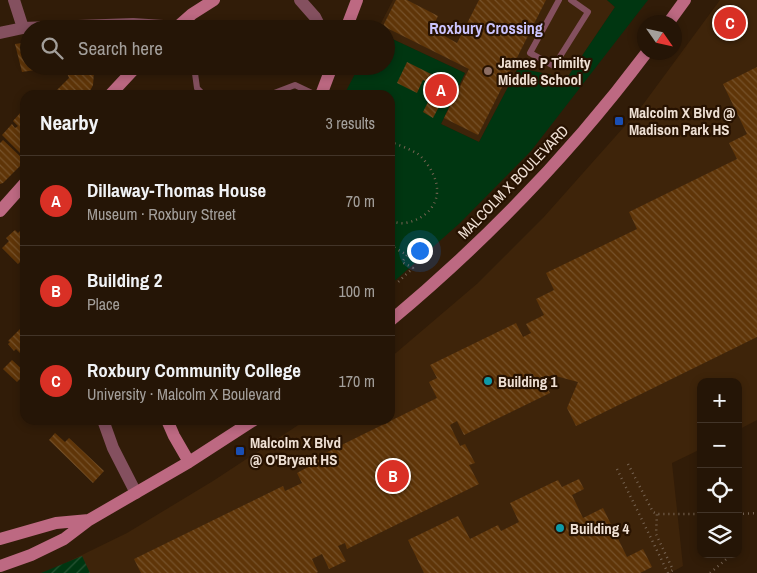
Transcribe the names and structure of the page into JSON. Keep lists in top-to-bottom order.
{
  "streets": {
    "main road": ["MALCOLM X BOULEVARD"]
  },
  "districts": ["Roxbury Crossing"],
  "places": {
    "other": ["James P Timilty Middle School", "Building 1", "Building 4"],
    "transit": ["Malcolm X Blvd @ Madison Park HS", "Malcolm X Blvd @ O'Bryant HS"]
  },
  "north": "bottom right",
  "page": {
    "pins": ["C", "A", "B"],
    "search": "Search here",
    "heading": ["Nearby", "3 results"],
    "list": [
      {
        "mark": "A",
        "name": "Dillaway-Thomas House",
        "note": "Museum · Roxbury Street",
        "value": "70 m"
      },
      {
        "mark": "B",
        "name": "Building 2",
        "note": "Place",
        "value": "100 m"
      },
      {
        "mark": "C",
        "name": "Roxbury Community College",
        "note": "University · Malcolm X Boulevard",
        "value": "170 m"
      }
    ],
    "map_buttons": ["+", "−"]
  }
}
